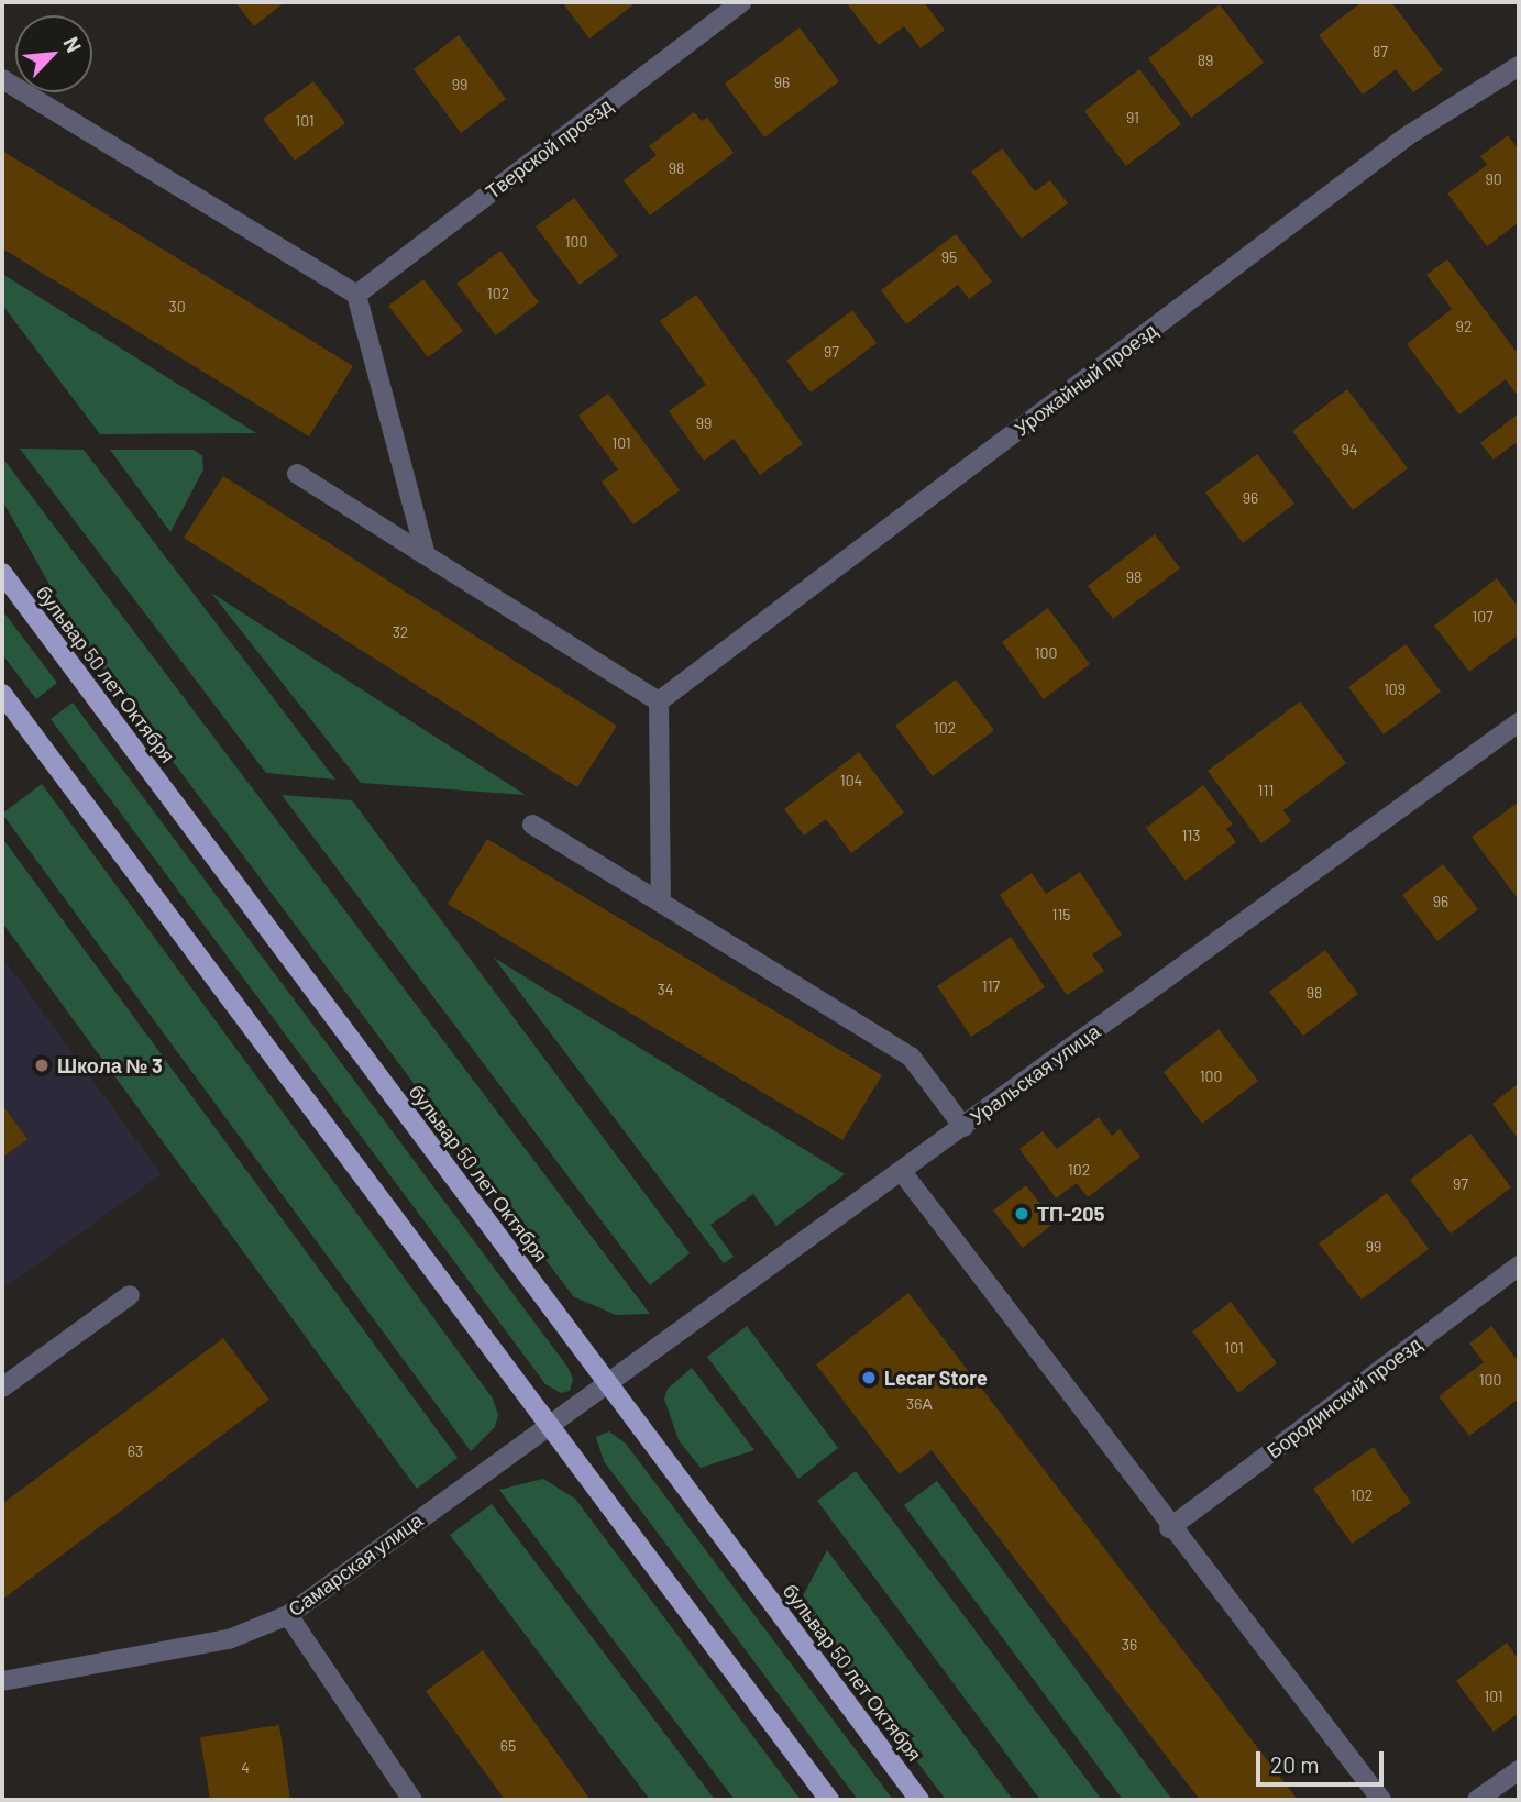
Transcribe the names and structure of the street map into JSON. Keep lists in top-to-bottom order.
{
  "streets": {
    "main road": ["бульвар 50 лет Октября"],
    "street": [
      "Тверской проезд",
      "Урожайный проезд",
      "Уральская улица",
      "Бородинский проезд",
      "Самарская улица"
    ]
  },
  "crossings": [
    ["бульвар 50 лет Октября", "Уральская улица"],
    ["Уральская улица", "Самарская улица"]
  ],
  "places": ["Школа № 3", "ТП-205", "Lecar Store"],
  "house_numbers": [
    "87",
    "89",
    "96",
    "99",
    "91",
    "101",
    "98",
    "90",
    "100",
    "95",
    "102",
    "30",
    "92",
    "97",
    "99",
    "101",
    "94",
    "96",
    "98",
    "107",
    "32",
    "100",
    "109",
    "102",
    "104",
    "111",
    "113",
    "96",
    "115",
    "117",
    "34",
    "98",
    "100",
    "102",
    "97",
    "99",
    "101",
    "100",
    "36А",
    "63",
    "102",
    "36",
    "101",
    "65",
    "4"
  ],
  "scale_bar": "20 m",
  "north": "top right"
}
